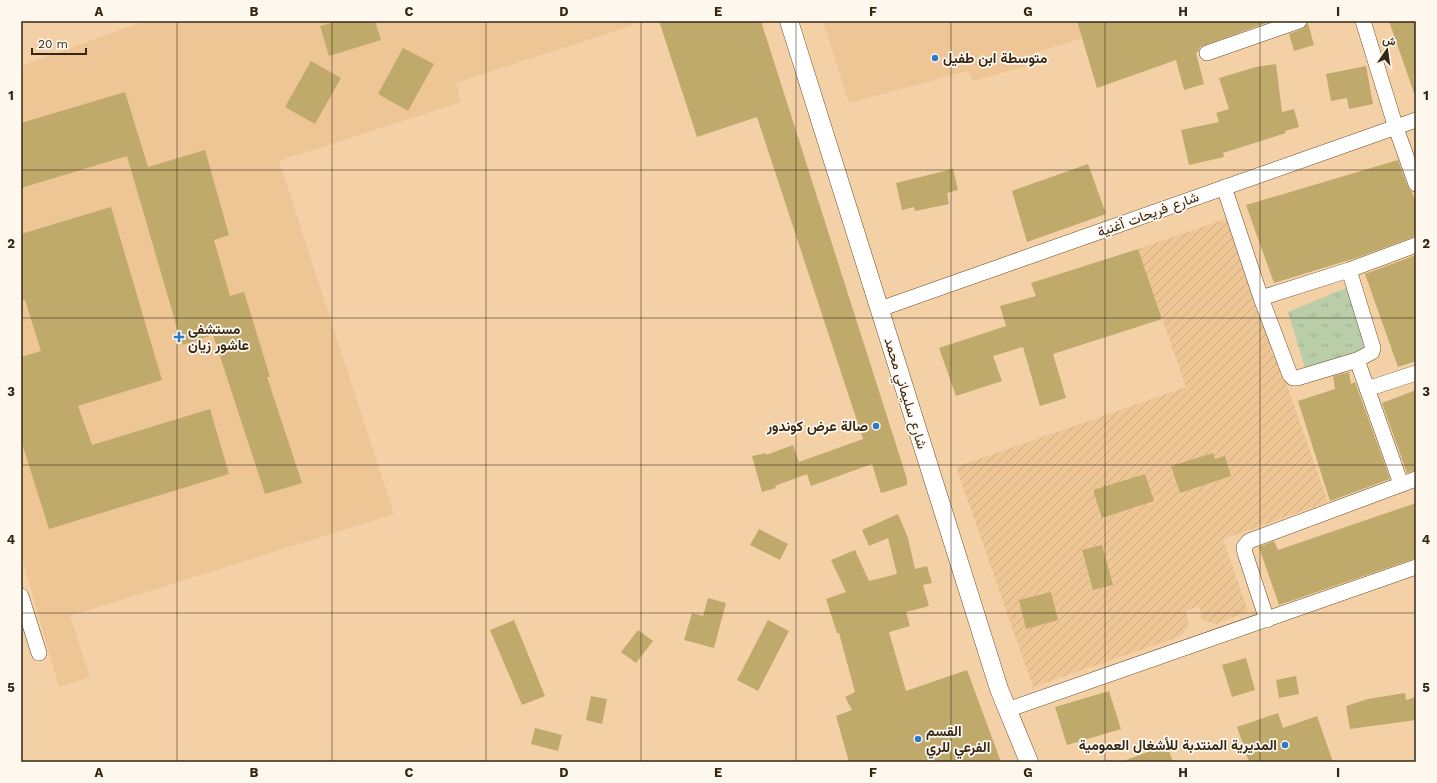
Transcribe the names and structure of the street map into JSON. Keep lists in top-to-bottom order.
{
  "streets": {
    "street": ["شارع فريحات ٱغنية", "شارع سليماني محمد"]
  },
  "crossings": [
    ["شارع فريحات ٱغنية", "شارع سليماني محمد"]
  ],
  "places": {
    "other": [
      "متوسطة ابن طفيل",
      "صالة عرض كوندور",
      "القسم الفرعي للري",
      "المديرية المنتدبة للأشغال العمومية"
    ],
    "health": ["مستشفى عاشور زيان"]
  },
  "scale_bar": "20 m",
  "north": "top",
  "grid": {
    "columns": [
      "A",
      "B",
      "C",
      "D",
      "E",
      "F",
      "G",
      "H",
      "I"
    ],
    "rows": [
      "1",
      "2",
      "3",
      "4",
      "5"
    ]
  }
}
